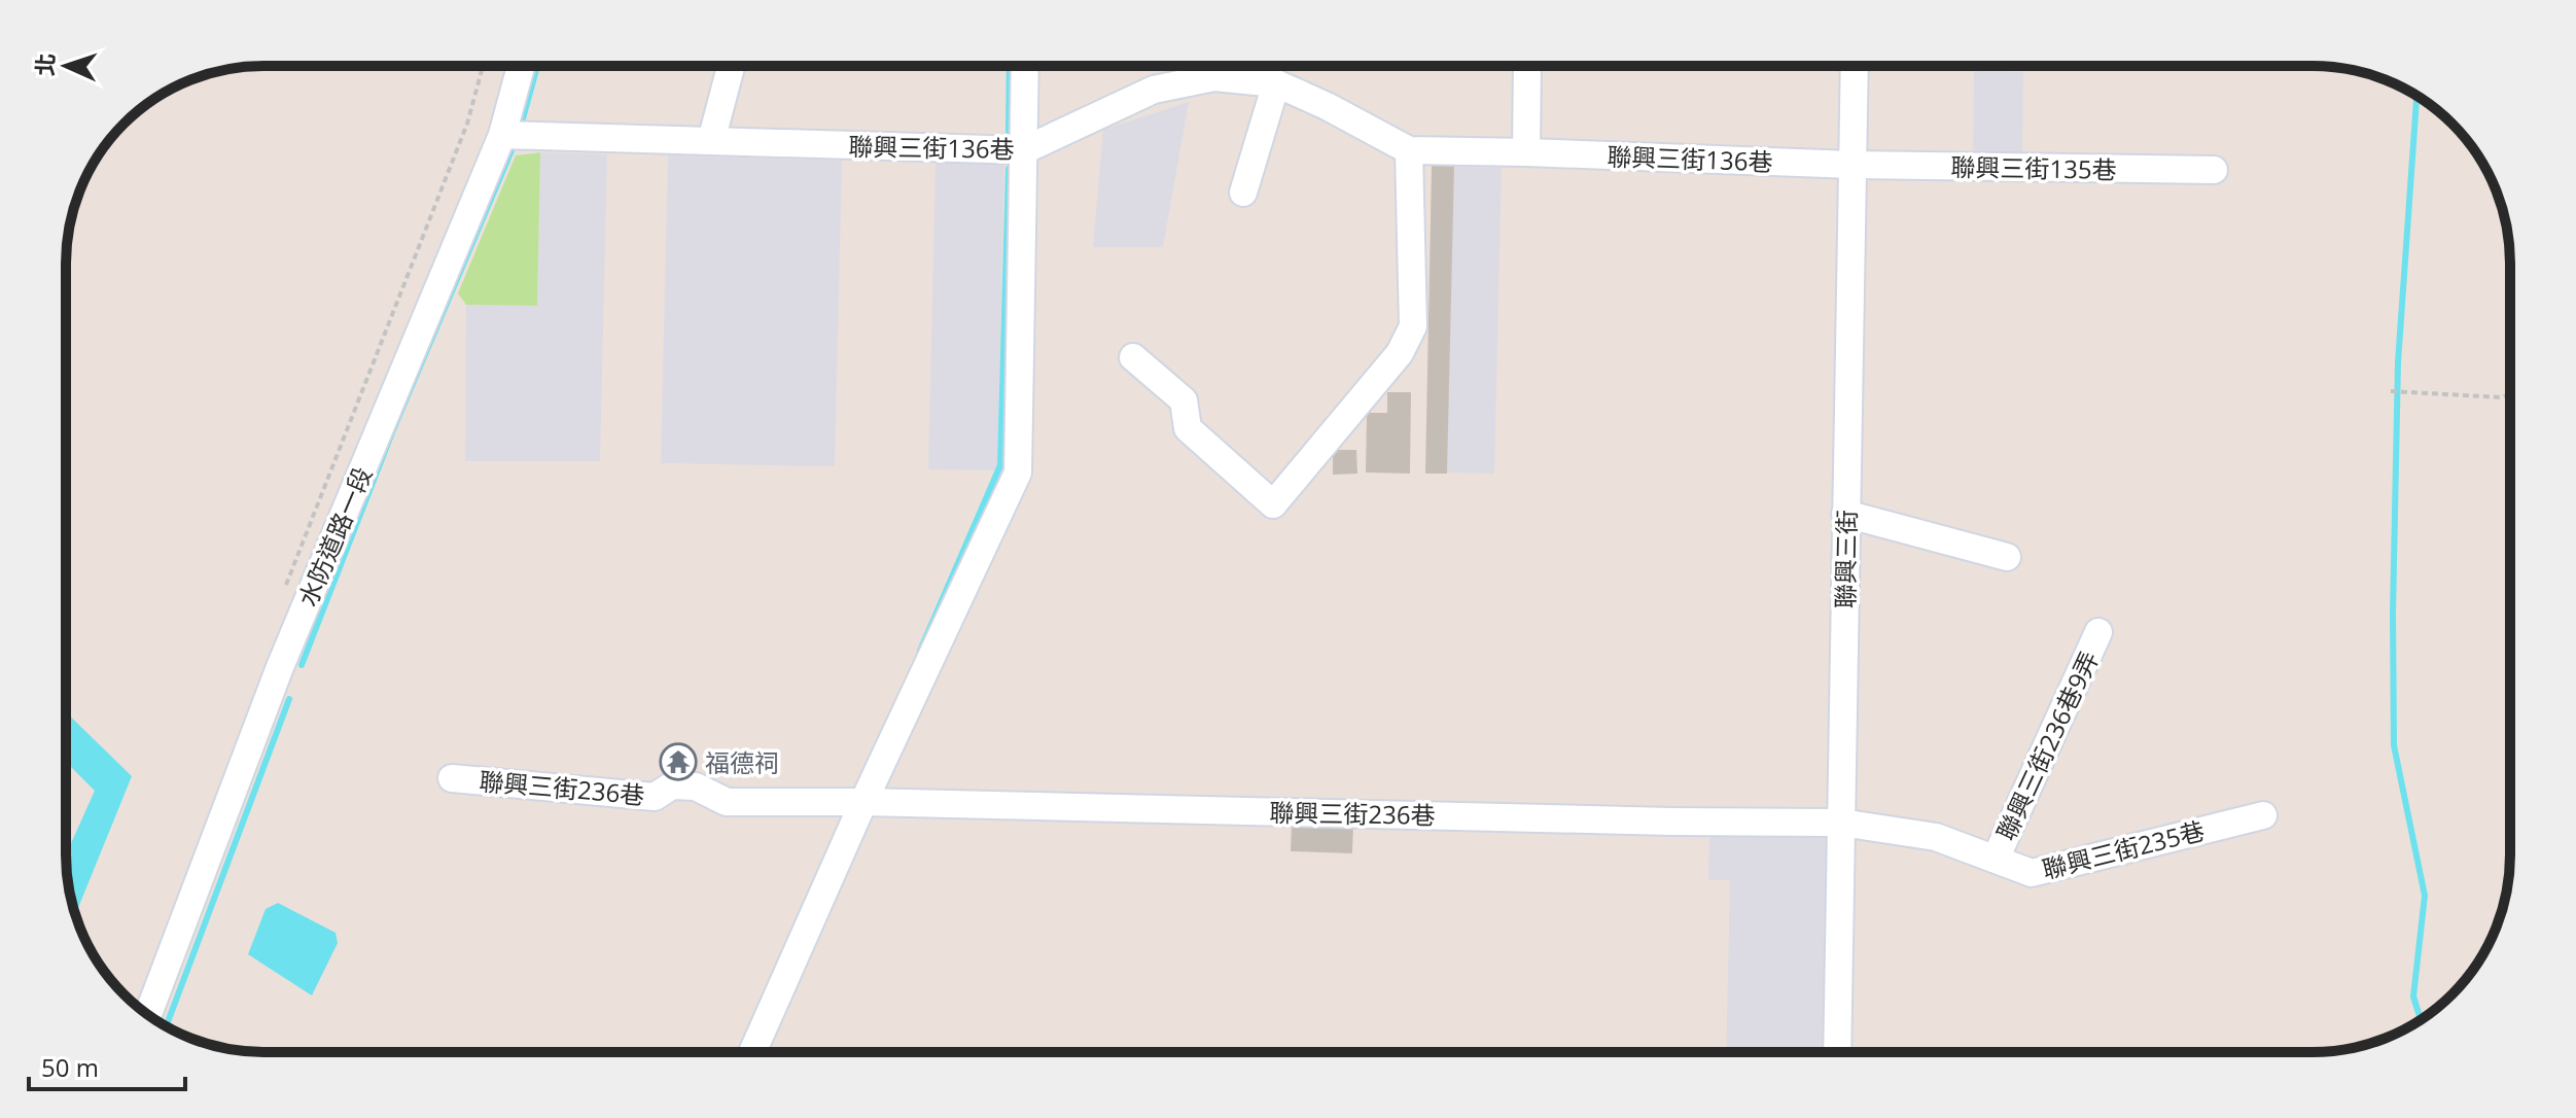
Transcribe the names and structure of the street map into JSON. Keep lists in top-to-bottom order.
{
  "streets": {
    "street": [
      "聯興三街136巷",
      "聯興三街135巷",
      "水防道路一段",
      "聯興三街",
      "聯興三街236巷9弄",
      "聯興三街236巷",
      "聯興三街235巷"
    ]
  },
  "crossings": [
    ["聯興三街136巷", "聯興三街135巷"],
    ["聯興三街136巷", "水防道路一段"],
    ["聯興三街136巷", "聯興三街"],
    ["聯興三街135巷", "聯興三街"],
    ["聯興三街", "聯興三街236巷"],
    ["聯興三街", "聯興三街235巷"],
    ["聯興三街236巷9弄", "聯興三街235巷"],
    ["聯興三街236巷", "聯興三街235巷"]
  ],
  "places": {
    "temple": ["福德祠"]
  },
  "scale_bar": "50 m",
  "north": "left"
}
